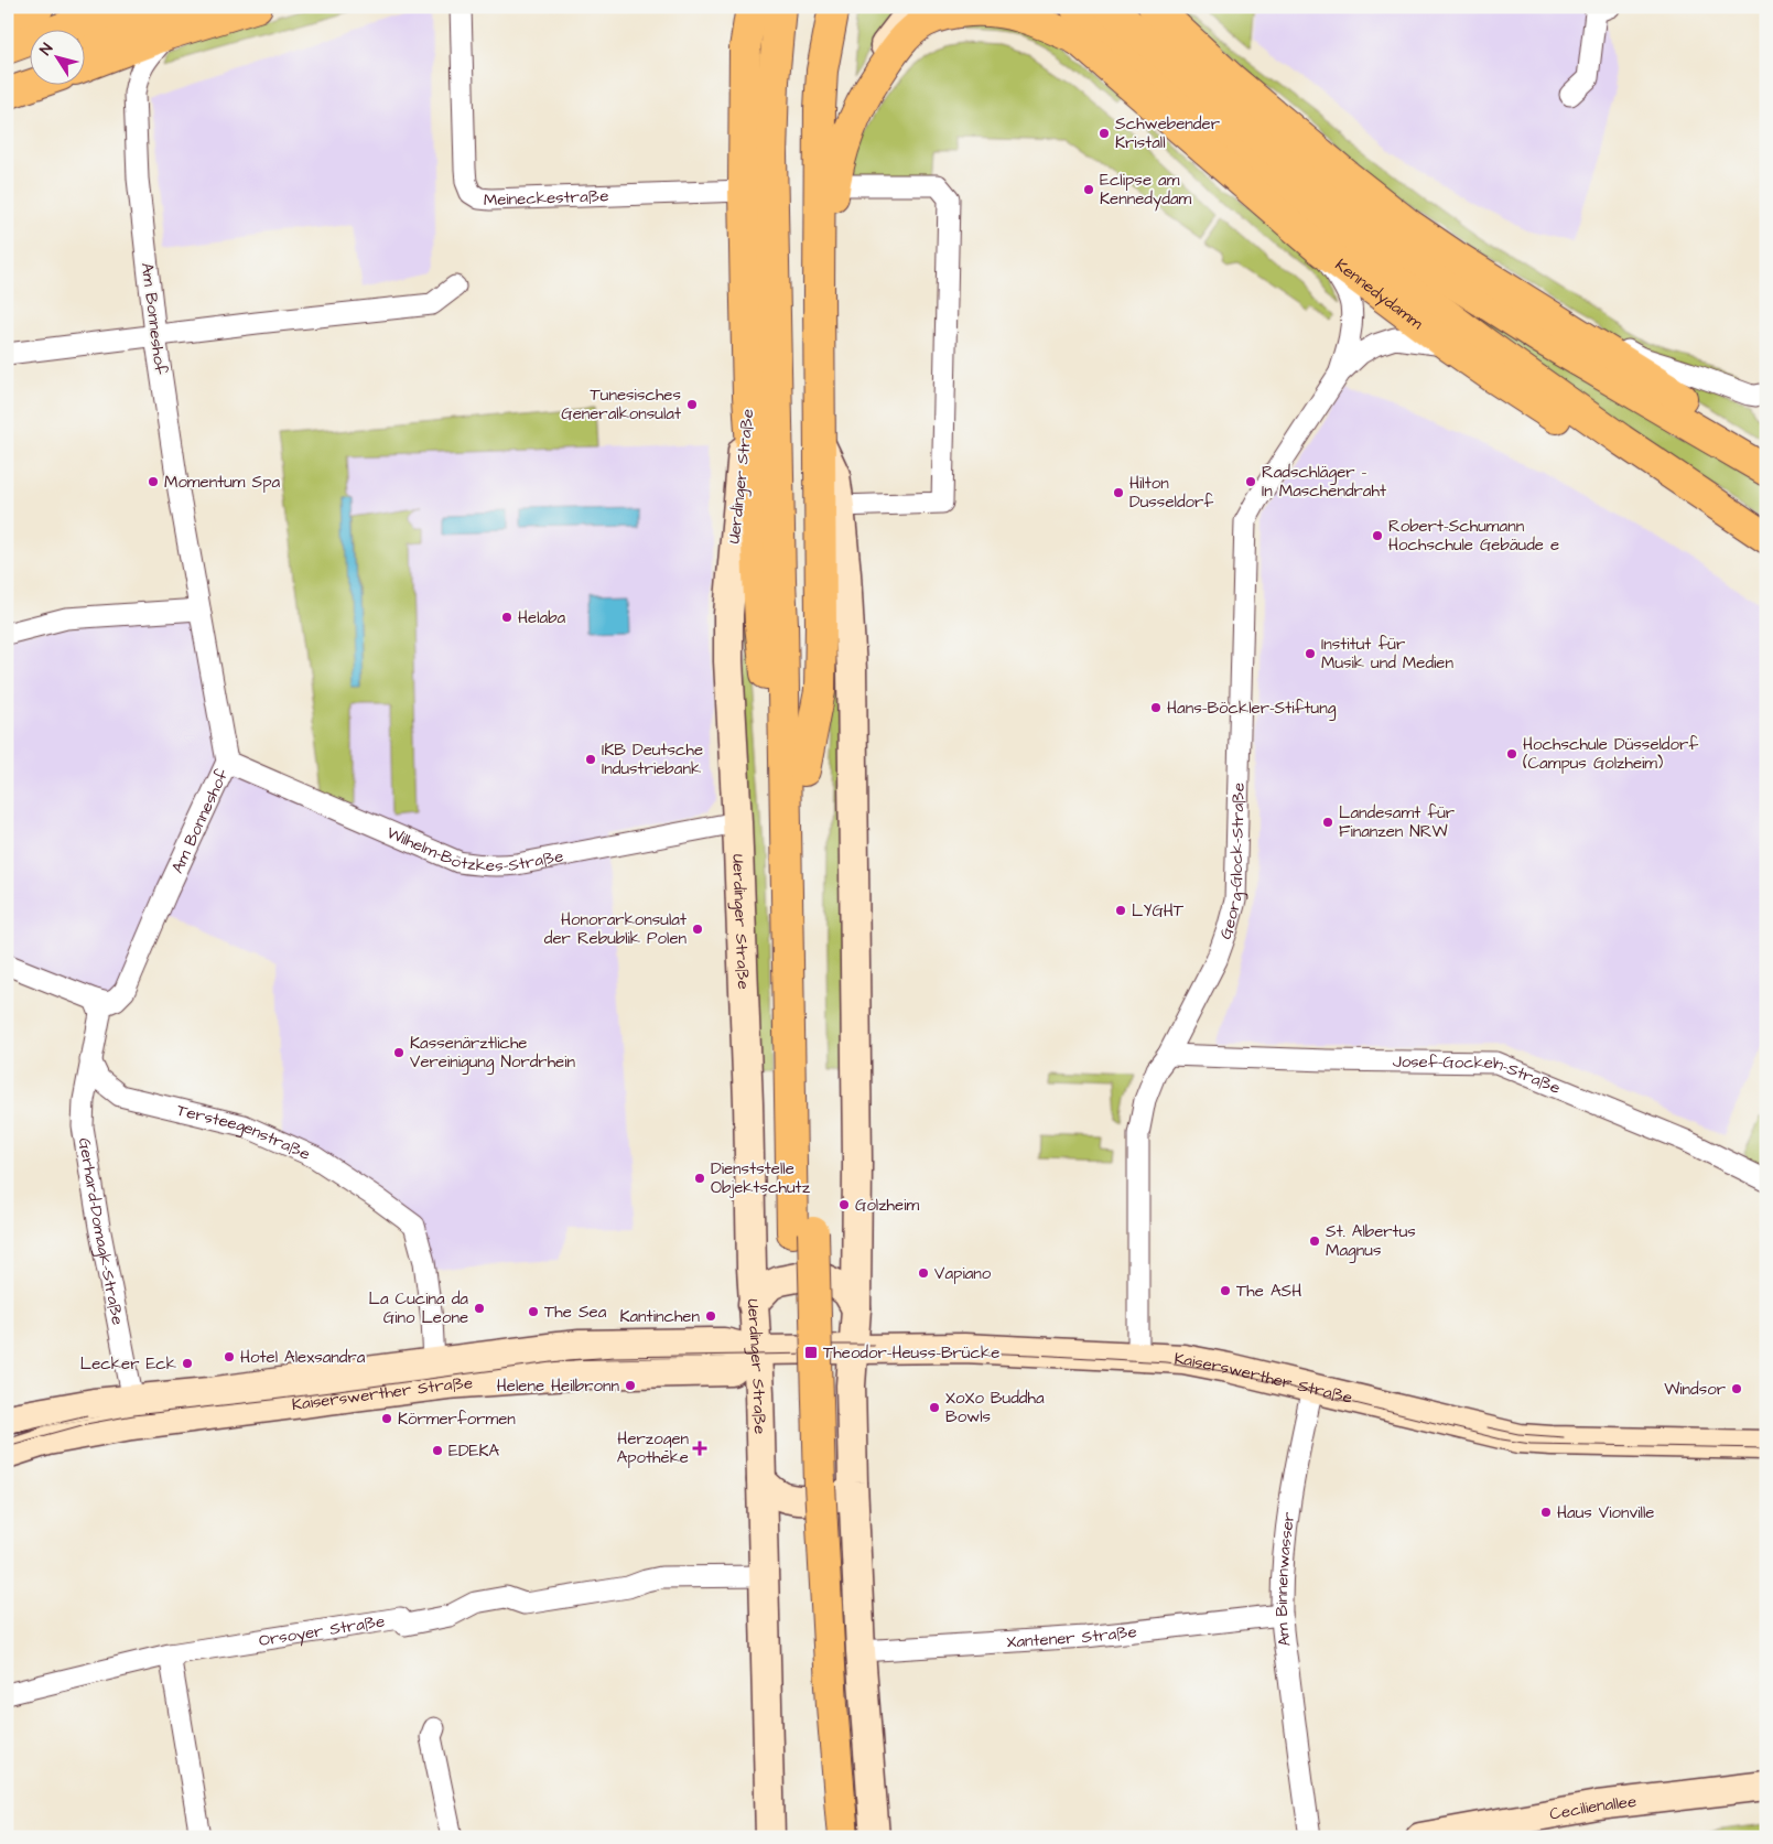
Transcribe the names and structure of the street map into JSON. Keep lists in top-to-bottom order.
{
  "streets": {
    "main road": ["Kennedydamm", "Uerdinger Straße"],
    "street": [
      "Meineckestraße",
      "Am Bonneshof",
      "Wilhelm-Bötzkes-Straße",
      "Georg-Glock-Straße",
      "Josef-Gockeln-Straße",
      "Tersteegenstraße",
      "Gerhard-Domagk-Straße",
      "Kaiserswerther Straße",
      "Am Binnenwasser",
      "Orsoyer Straße",
      "Xantener Straße",
      "Cecilienallee"
    ]
  },
  "crossings": [
    ["Meineckestraße", "Uerdinger Straße"],
    ["Kennedydamm", "Georg-Glock-Straße"],
    ["Am Bonneshof", "Wilhelm-Bötzkes-Straße"],
    ["Uerdinger Straße", "Wilhelm-Bötzkes-Straße"],
    ["Uerdinger Straße", "Kaiserswerther Straße"],
    ["Uerdinger Straße", "Orsoyer Straße"],
    ["Georg-Glock-Straße", "Josef-Gockeln-Straße"],
    ["Georg-Glock-Straße", "Kaiserswerther Straße"],
    ["Tersteegenstraße", "Gerhard-Domagk-Straße"],
    ["Tersteegenstraße", "Kaiserswerther Straße"],
    ["Gerhard-Domagk-Straße", "Kaiserswerther Straße"],
    ["Kaiserswerther Straße", "Am Binnenwasser"],
    ["Am Binnenwasser", "Xantener Straße"]
  ],
  "places": {
    "other": [
      "Schwebender Kristall",
      "Eclipse am Kennedydam",
      "Tunesisches Generalkonsulat",
      "Momentum Spa",
      "Radschläger - In Maschendraht",
      "Hilton Dusseldorf",
      "Robert-Schumann Hochschule Gebäude e",
      "Helaba",
      "Institut für Musik und Medien",
      "Hans-Böckler-Stiftung",
      "Hochschule Düsseldorf (Campus Golzheim)",
      "IKB Deutsche Industriebank",
      "Landesamt für Finanzen NRW",
      "LYGHT",
      "Honorarkonsulat der Rebublik Polen",
      "Kassenärztliche Vereinigung Nordrhein",
      "Dienststelle Objektschutz",
      "Golzheim",
      "St. Albertus Magnus",
      "Vapiano",
      "The ASH",
      "La Cucina da Gino Leone",
      "The Sea",
      "Kantinchen",
      "Hotel Alexsandra",
      "Lecker Eck",
      "Helene Heilbronn",
      "Windsor",
      "XoXo Buddha Bowls",
      "Körmerformen",
      "EDEKA",
      "Haus Vionville"
    ],
    "transit": ["Theodor-Heuss-Brücke"],
    "health": ["Herzogen Apotheke"]
  },
  "north": "top left"
}
